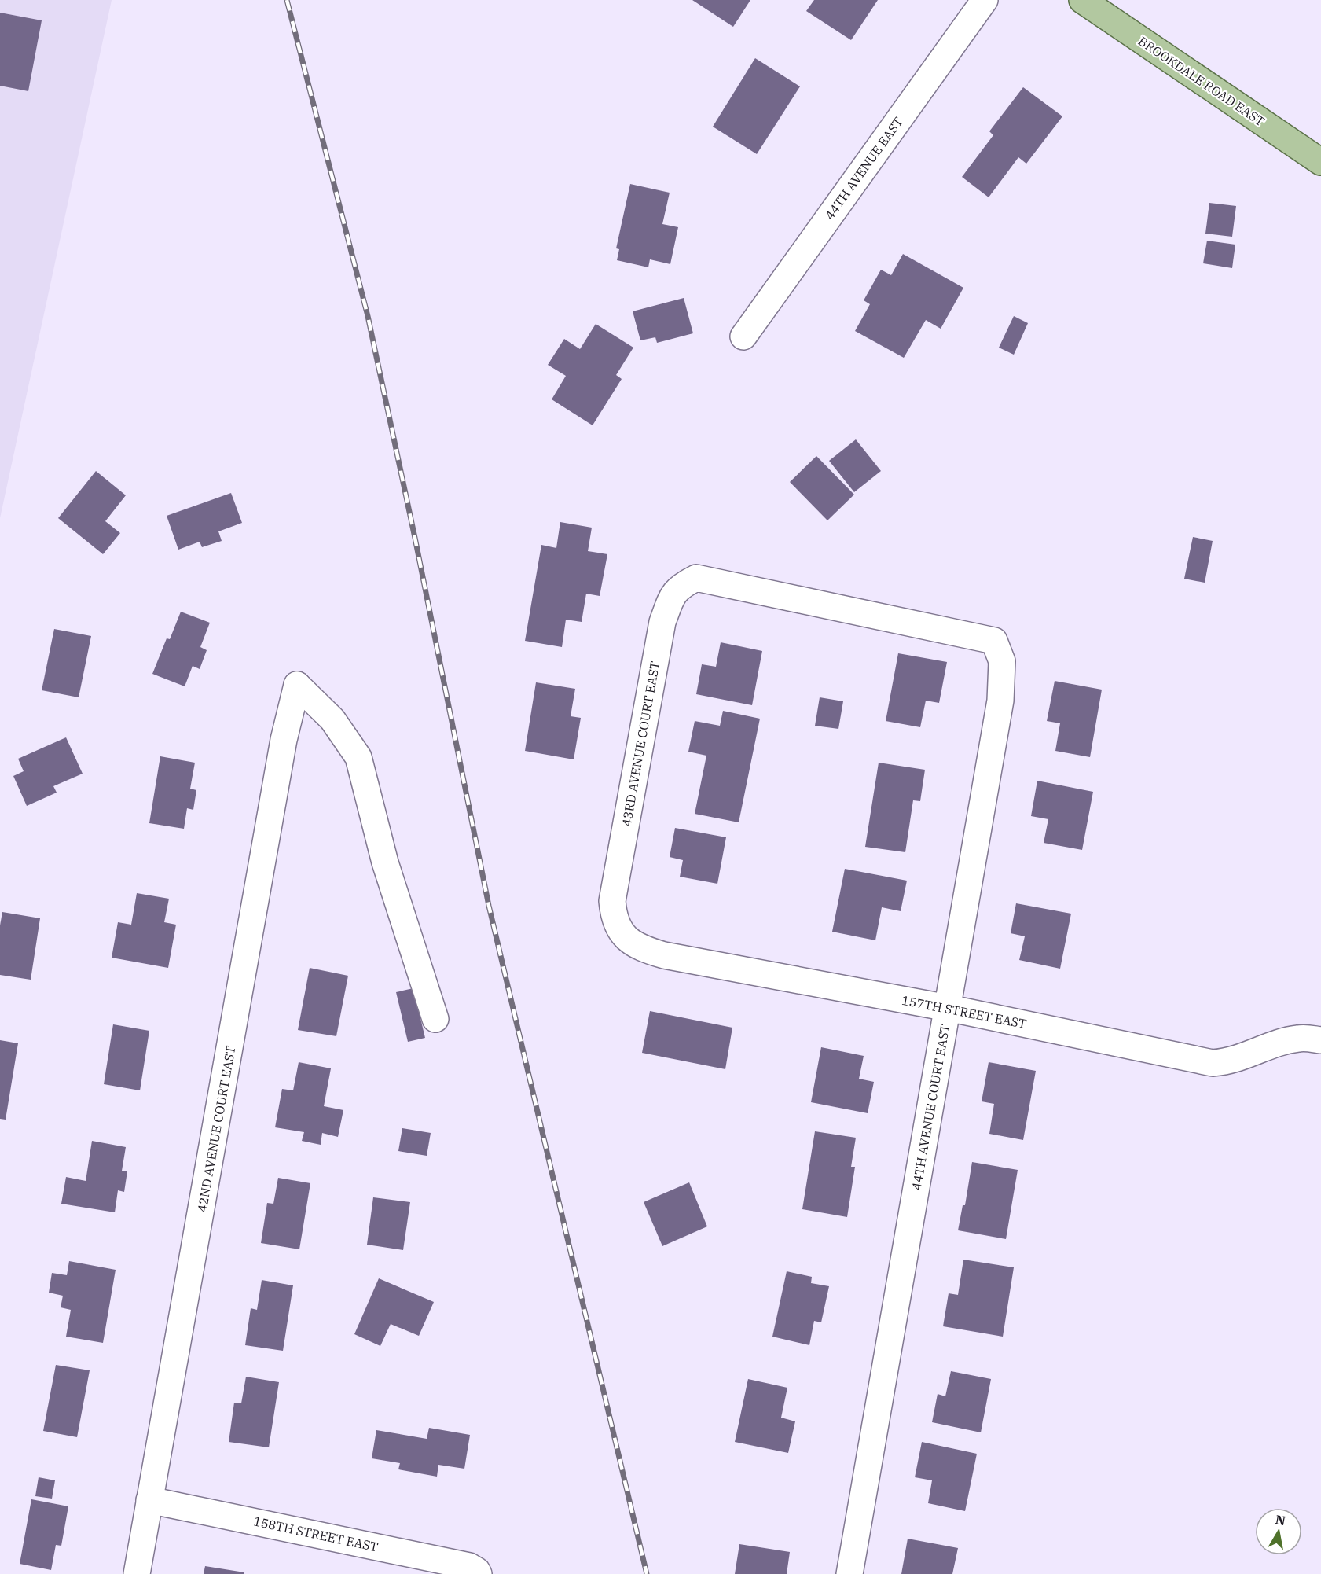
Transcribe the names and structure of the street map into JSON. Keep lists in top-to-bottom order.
{
  "streets": {
    "main road": ["BROOKDALE ROAD EAST"],
    "street": [
      "44TH AVENUE EAST",
      "43RD AVENUE COURT EAST",
      "157TH STREET EAST",
      "44TH AVENUE COURT EAST",
      "42ND AVENUE COURT EAST",
      "158TH STREET EAST"
    ]
  },
  "crossings": [
    ["43RD AVENUE COURT EAST", "157TH STREET EAST"],
    ["43RD AVENUE COURT EAST", "44TH AVENUE COURT EAST"],
    ["157TH STREET EAST", "44TH AVENUE COURT EAST"],
    ["42ND AVENUE COURT EAST", "158TH STREET EAST"]
  ],
  "north": "top"
}
